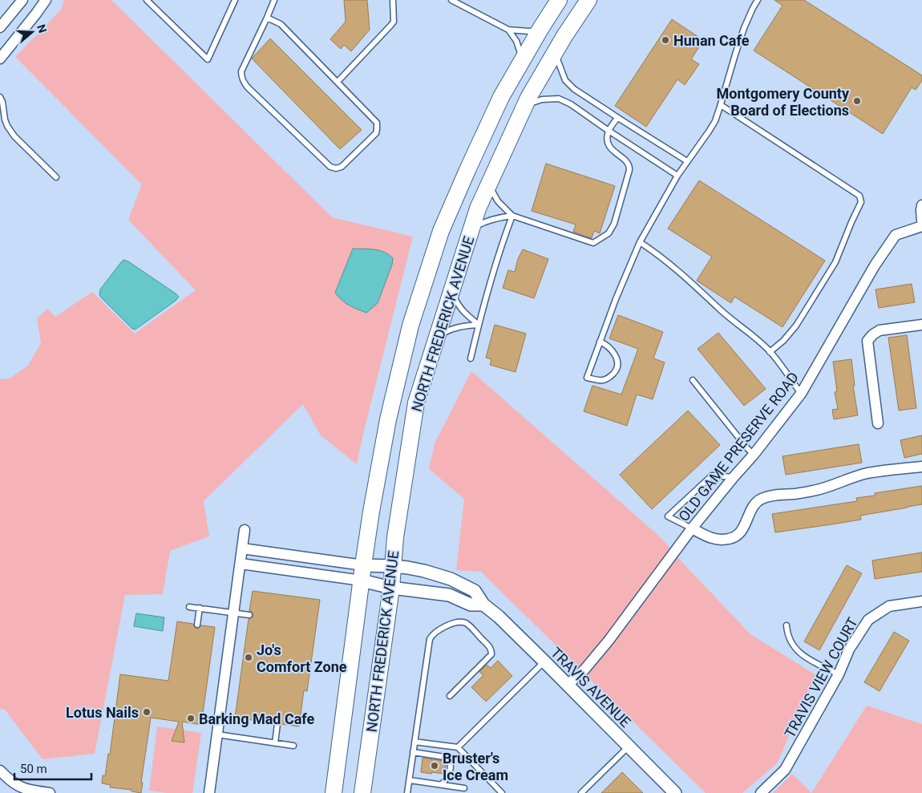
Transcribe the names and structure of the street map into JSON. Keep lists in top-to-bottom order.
{
  "streets": {
    "main road": ["NORTH FREDERICK AVENUE"],
    "street": ["OLD GAME PRESERVE ROAD", "TRAVIS VIEW COURT", "TRAVIS AVENUE"]
  },
  "crossings": [
    ["NORTH FREDERICK AVENUE", "TRAVIS AVENUE"],
    ["OLD GAME PRESERVE ROAD", "TRAVIS AVENUE"]
  ],
  "places": [
    "Hunan Cafe",
    "Montgomery County Board of Elections",
    "Jo's Comfort Zone",
    "Lotus Nails",
    "Barking Mad Cafe",
    "Bruster's Ice Cream"
  ],
  "scale_bar": "50 m",
  "north": "right"
}
